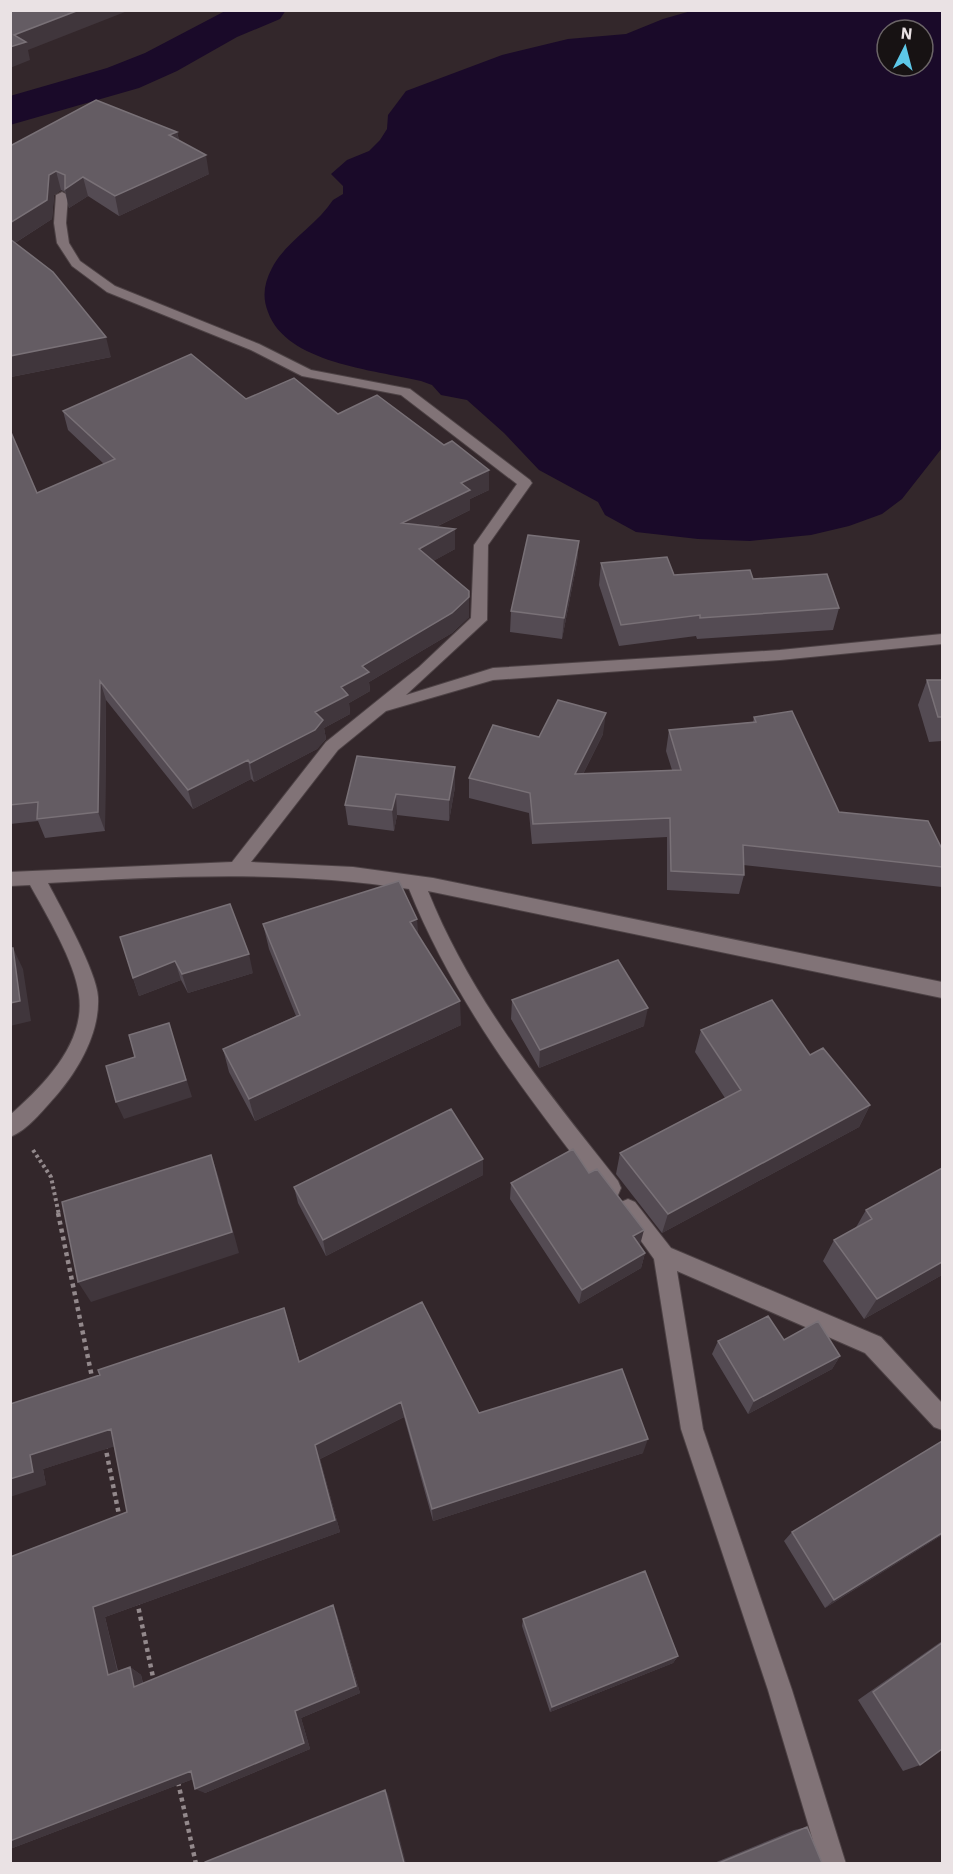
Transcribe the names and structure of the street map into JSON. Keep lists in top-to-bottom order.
{
  "north": "top"
}
